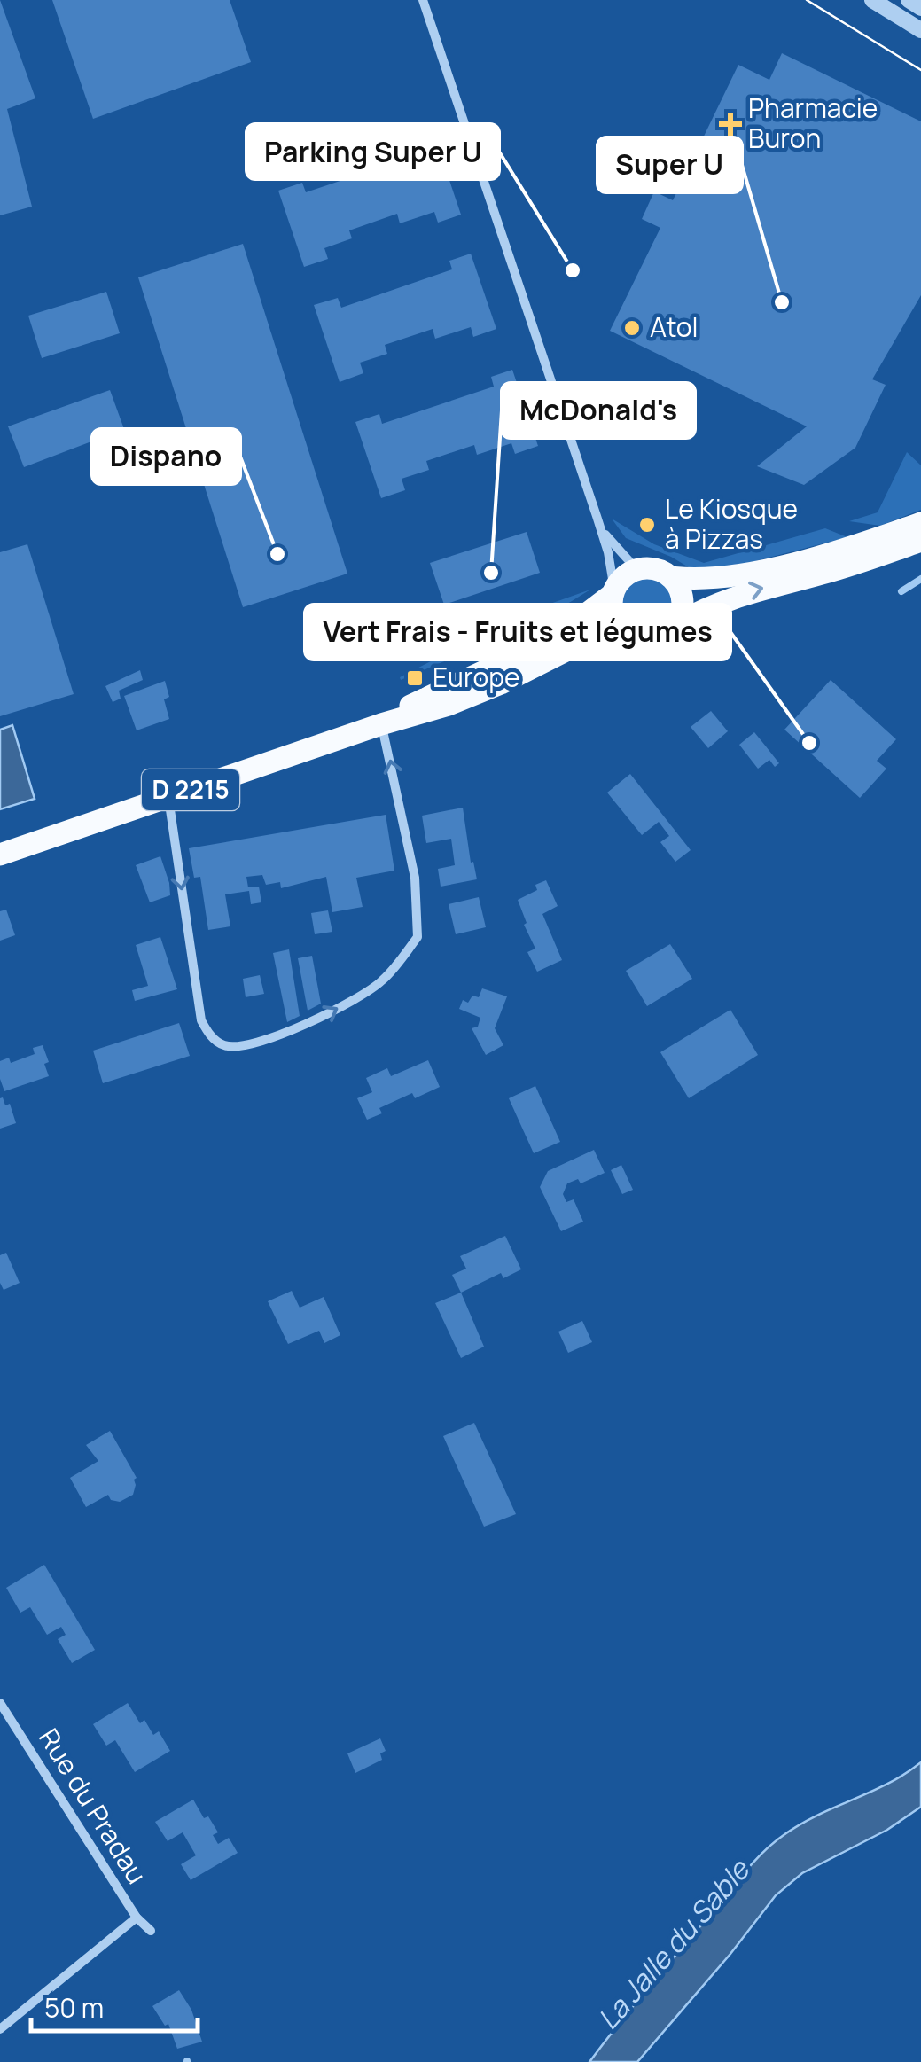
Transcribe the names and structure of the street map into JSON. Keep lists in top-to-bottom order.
{
  "streets": {
    "main road": ["D 2215"],
    "street": ["Rue du Pradau"]
  },
  "water": ["La Jalle du Sable"],
  "places": {
    "health": ["Pharmacie Buron"],
    "other": [
      "Parking Super U",
      "Super U",
      "Atol",
      "Le Kiosque à Pizzas",
      "Dispano",
      "McDonald's",
      "Vert Frais - Fruits et légumes"
    ],
    "transit": ["Europe"]
  },
  "scale_bar": "50 m"
}
